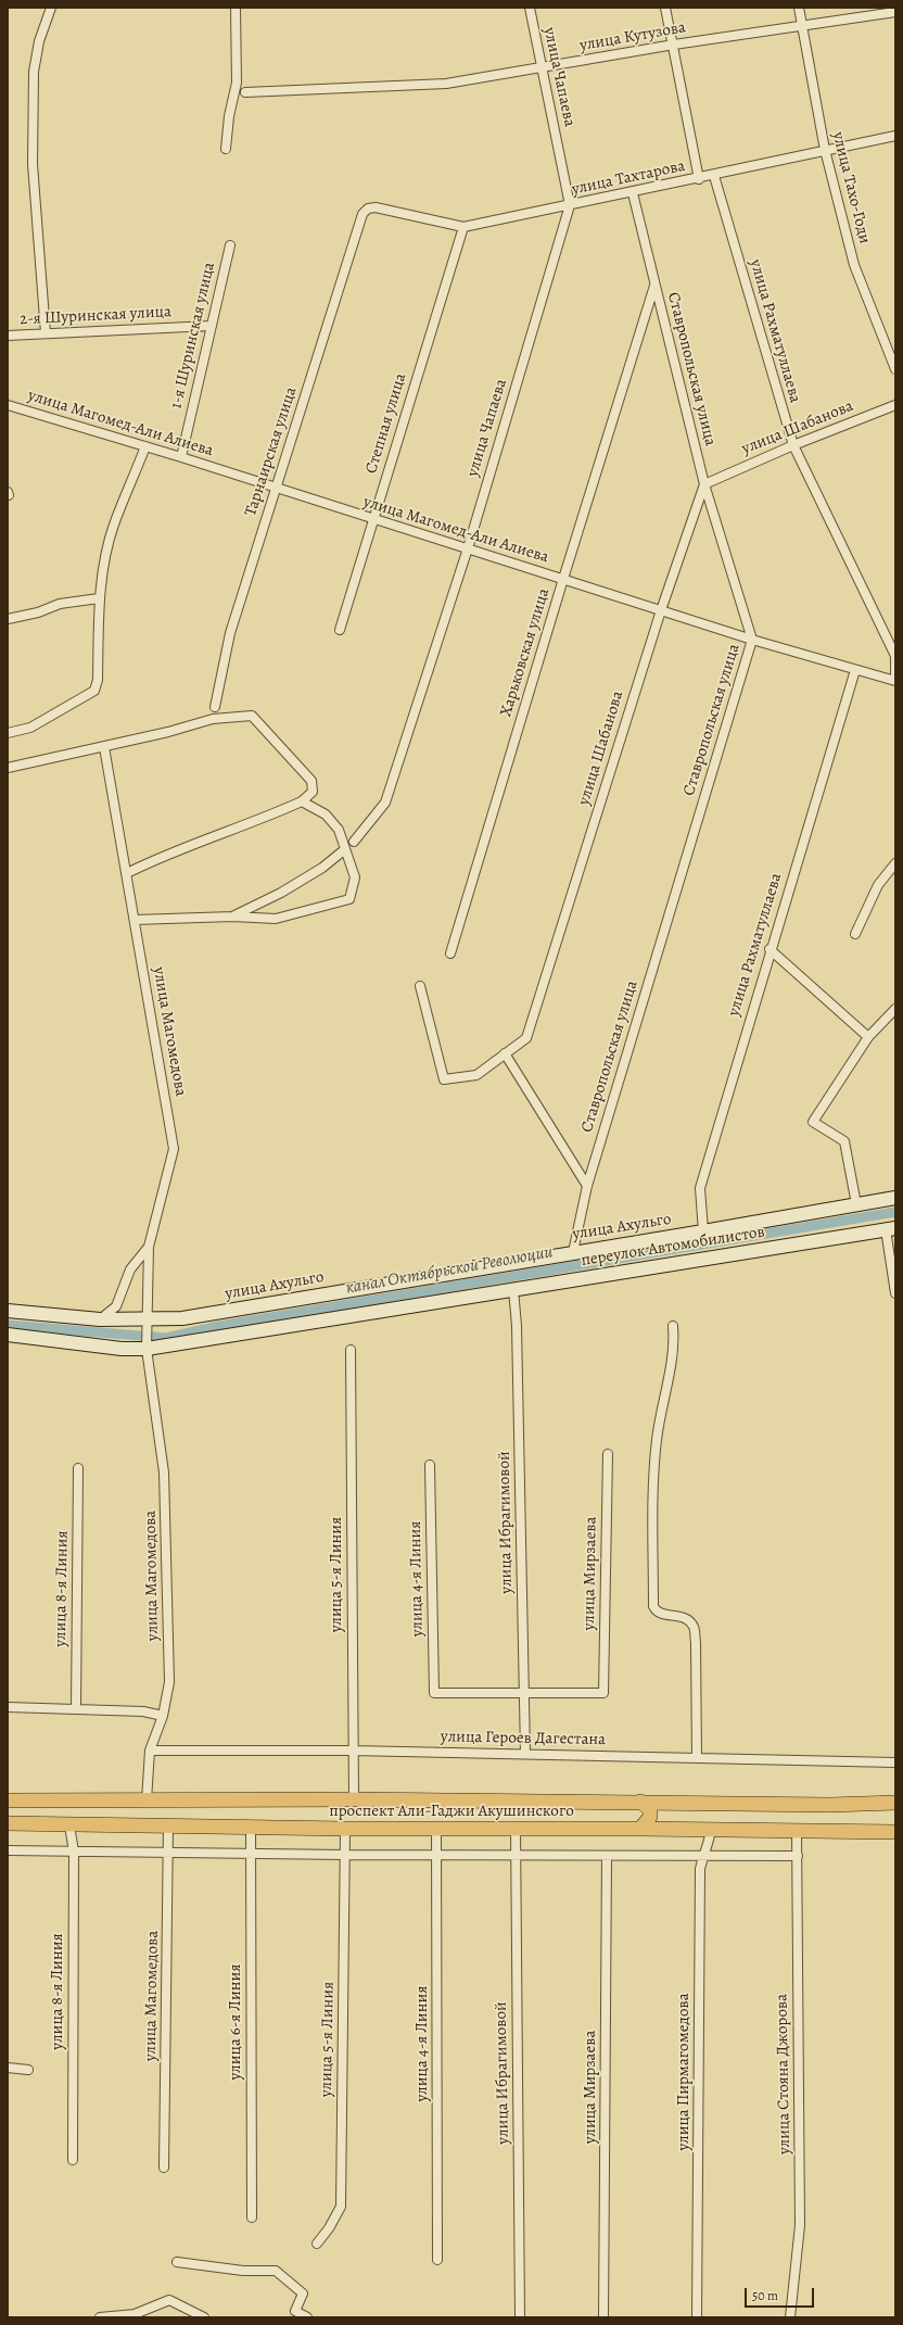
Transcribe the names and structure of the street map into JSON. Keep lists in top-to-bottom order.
{
  "streets": {
    "main road": ["улица Ахульго", "переулок Автомобилистов", "проспект Али-Гаджи Акушинского"],
    "street": [
      "улица Кутузова",
      "улица Чапаева",
      "улица Тахтарова",
      "улица Тахо-Годи",
      "2-я Шуринская улица",
      "улица Рахматуллаева",
      "1-я Шуринская улица",
      "Ставропольская улица",
      "улица Магомед-Али Алиева",
      "Степная улица",
      "улица Шабанова",
      "Тарнаирская улица",
      "Харьковская улица",
      "улица Магомедова",
      "улица Ибрагимовой",
      "улица Мирзаева",
      "улица 5-я Линия",
      "улица 4-я Линия",
      "улица 8-я Линия",
      "улица Героев Дагестана",
      "улица 6-я Линия",
      "улица Пирмагомедова",
      "улица Стояна Джорова"
    ]
  },
  "crossings": [
    ["улица Кутузова", "улица Чапаева"],
    ["улица Кутузова", "улица Тахо-Годи"],
    ["улица Чапаева", "улица Тахтарова"],
    ["улица Чапаева", "улица Магомед-Али Алиева"],
    ["улица Тахтарова", "улица Тахо-Годи"],
    ["улица Тахтарова", "улица Рахматуллаева"],
    ["улица Тахтарова", "Ставропольская улица"],
    ["улица Тахтарова", "Степная улица"],
    ["улица Тахтарова", "Тарнаирская улица"],
    ["2-я Шуринская улица", "1-я Шуринская улица"],
    ["улица Рахматуллаева", "улица Магомед-Али Алиева"],
    ["улица Рахматуллаева", "улица Шабанова"],
    ["улица Рахматуллаева", "улица Ахульго"],
    ["1-я Шуринская улица", "улица Магомед-Али Алиева"],
    ["Ставропольская улица", "улица Магомед-Али Алиева"],
    ["Ставропольская улица", "улица Шабанова"],
    ["Ставропольская улица", "Харьковская улица"],
    ["Ставропольская улица", "улица Ахульго"],
    ["улица Магомед-Али Алиева", "Степная улица"],
    ["улица Магомед-Али Алиева", "улица Шабанова"],
    ["улица Магомед-Али Алиева", "Тарнаирская улица"],
    ["улица Магомед-Али Алиева", "Харьковская улица"],
    ["улица Магомедова", "улица Ахульго"],
    ["улица Магомедова", "переулок Автомобилистов"],
    ["улица Магомедова", "улица Героев Дагестана"],
    ["улица Магомедова", "проспект Али-Гаджи Акушинского"],
    ["переулок Автомобилистов", "улица Ибрагимовой"],
    ["улица Ибрагимовой", "улица Мирзаева"],
    ["улица Ибрагимовой", "улица 4-я Линия"],
    ["улица Ибрагимовой", "улица Героев Дагестана"],
    ["улица Ибрагимовой", "проспект Али-Гаджи Акушинского"],
    ["улица Мирзаева", "улица 4-я Линия"],
    ["улица 5-я Линия", "улица Героев Дагестана"],
    ["улица 5-я Линия", "проспект Али-Гаджи Акушинского"],
    ["улица 4-я Линия", "проспект Али-Гаджи Акушинского"],
    ["улица 8-я Линия", "проспект Али-Гаджи Акушинского"],
    ["проспект Али-Гаджи Акушинского", "улица 6-я Линия"],
    ["проспект Али-Гаджи Акушинского", "улица Пирмагомедова"],
    ["проспект Али-Гаджи Акушинского", "улица Стояна Джорова"]
  ],
  "water": ["канал Октябрьской Революции"],
  "scale_bar": "50 m"
}
